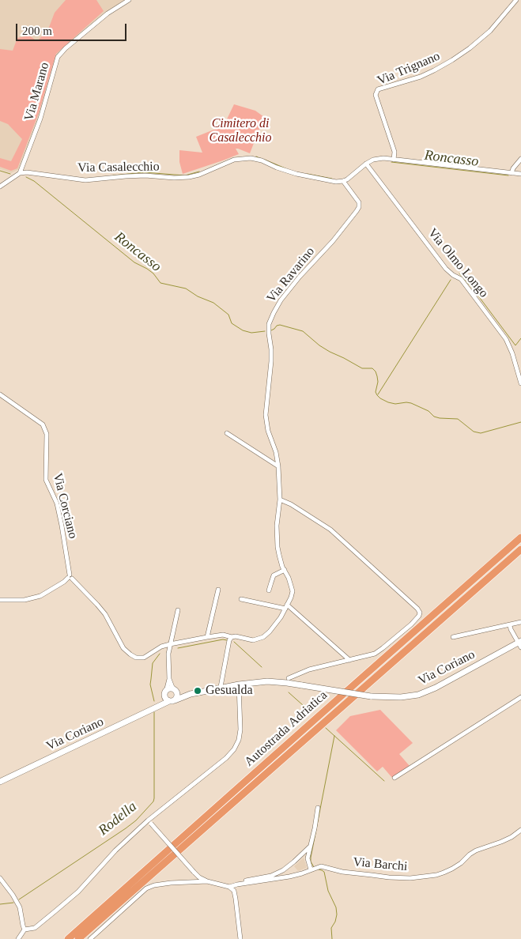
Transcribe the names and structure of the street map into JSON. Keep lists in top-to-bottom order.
{
  "streets": {
    "highway": ["Autostrada Adriatica"],
    "main road": ["Via Coriano"],
    "street": [
      "Via Trignano",
      "Via Marano",
      "Via Casalecchio",
      "Via Olmo Longo",
      "Via Ravarino",
      "Via Corciano",
      "Via Barchi"
    ]
  },
  "crossings": [
    ["Via Marano", "Via Casalecchio"],
    ["Via Casalecchio", "Via Ravarino"],
    ["Via Ravarino", "Via Corciano"]
  ],
  "water": ["Roncasso", "Rodella"],
  "parks": ["Cimitero di Casalecchio"],
  "places": ["Gesualda"],
  "scale_bar": "200 m"
}
